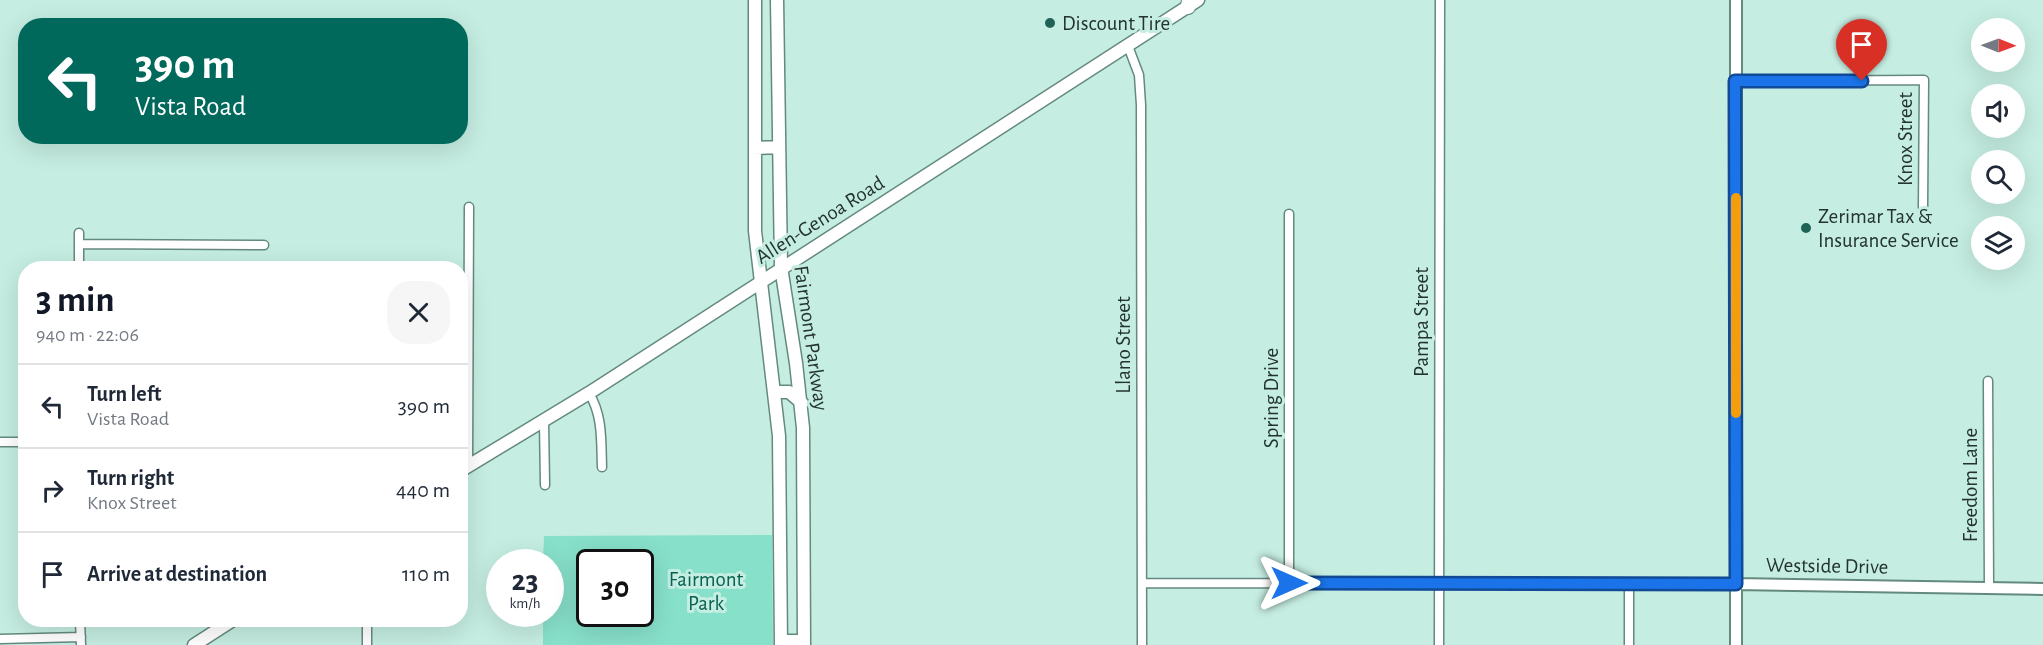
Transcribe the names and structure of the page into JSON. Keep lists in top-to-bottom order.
{
  "streets": {
    "main road": ["Allen-Genoa Road", "Fairmont Parkway"],
    "street": [
      "Knox Street",
      "Pampa Street",
      "Llano Street",
      "Spring Drive",
      "Freedom Lane",
      "Westside Drive"
    ]
  },
  "crossings": [
    ["Allen-Genoa Road", "Fairmont Parkway"],
    ["Allen-Genoa Road", "Llano Street"],
    ["Pampa Street", "Westside Drive"],
    ["Llano Street", "Westside Drive"],
    ["Spring Drive", "Westside Drive"],
    ["Freedom Lane", "Westside Drive"]
  ],
  "parks": ["Fairmont Park"],
  "places": ["Discount Tire", "Zerimar Tax & Insurance Service"],
  "north": "right",
  "page": {
    "turn": ["390 m", "Vista Road"],
    "heading": ["3 min", "940 m · 22:06"],
    "list": [
      {
        "name": "Turn left",
        "note": "Vista Road",
        "value": "390 m"
      },
      {
        "name": "Turn right",
        "note": "Knox Street",
        "value": "440 m"
      },
      {
        "name": "Arrive at destination",
        "value": "110 m"
      }
    ],
    "speed": "23 km/h",
    "limit": "30"
  }
}
